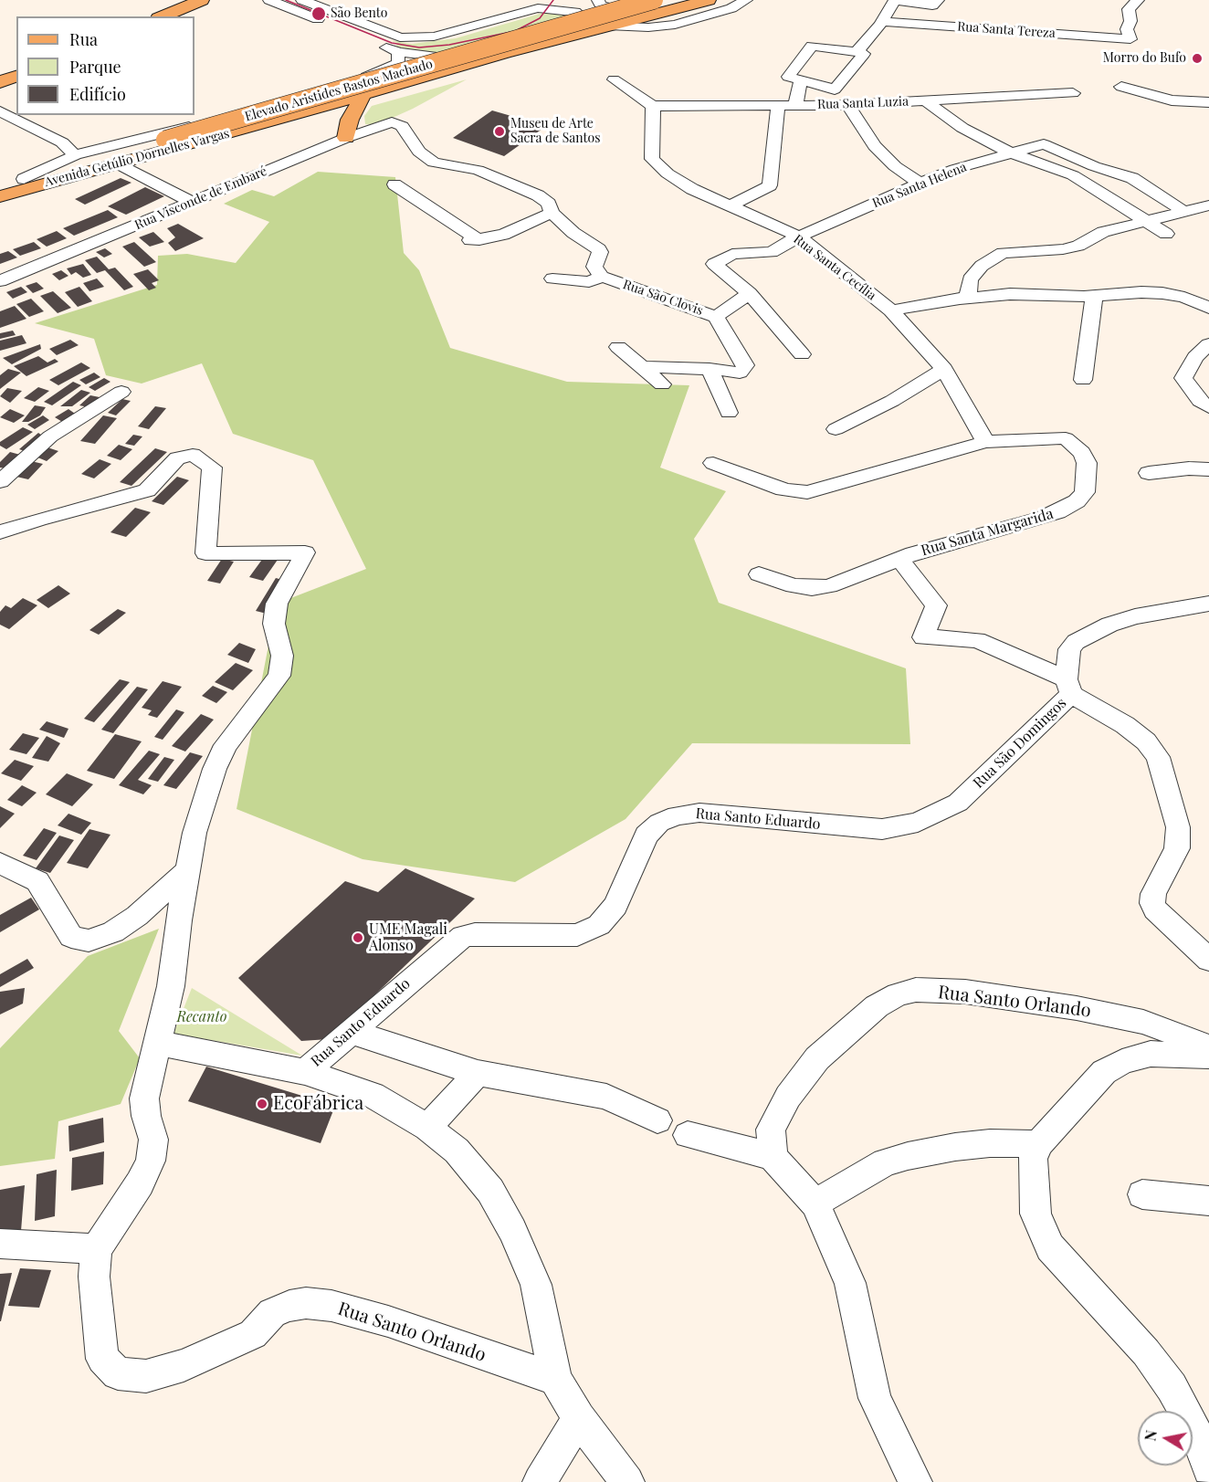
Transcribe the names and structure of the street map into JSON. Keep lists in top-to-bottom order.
{
  "streets": {
    "main road": ["Elevado Aristides Bastos Machado", "Avenida Getúlio Dornelles Vargas"],
    "street": [
      "Rua Santa Tereza",
      "Rua Santa Luzia",
      "Rua Santa Helena",
      "Rua Visconde de Embaré",
      "Rua Santa Cecília",
      "Rua São Clovis",
      "Rua Santa Margarida",
      "Rua São Domingos",
      "Rua Santo Eduardo",
      "Rua Santo Orlando"
    ]
  },
  "crossings": [
    ["Elevado Aristides Bastos Machado", "Avenida Getúlio Dornelles Vargas"],
    ["Rua Santa Luzia", "Rua Santa Cecília"],
    ["Rua Santa Helena", "Rua Santa Cecília"],
    ["Rua Santa Cecília", "Rua Santa Margarida"],
    ["Rua Santa Margarida", "Rua São Domingos"],
    ["Rua São Domingos", "Rua Santo Eduardo"]
  ],
  "parks": ["Recanto"],
  "places": [
    "São Bento",
    "Morro do Bufo",
    "Museu de Arte Sacra de Santos",
    "UME Magali Alonso",
    "EcoFábrica"
  ],
  "legend": ["Rua", "Parque", "Edifício"],
  "north": "left"
}
